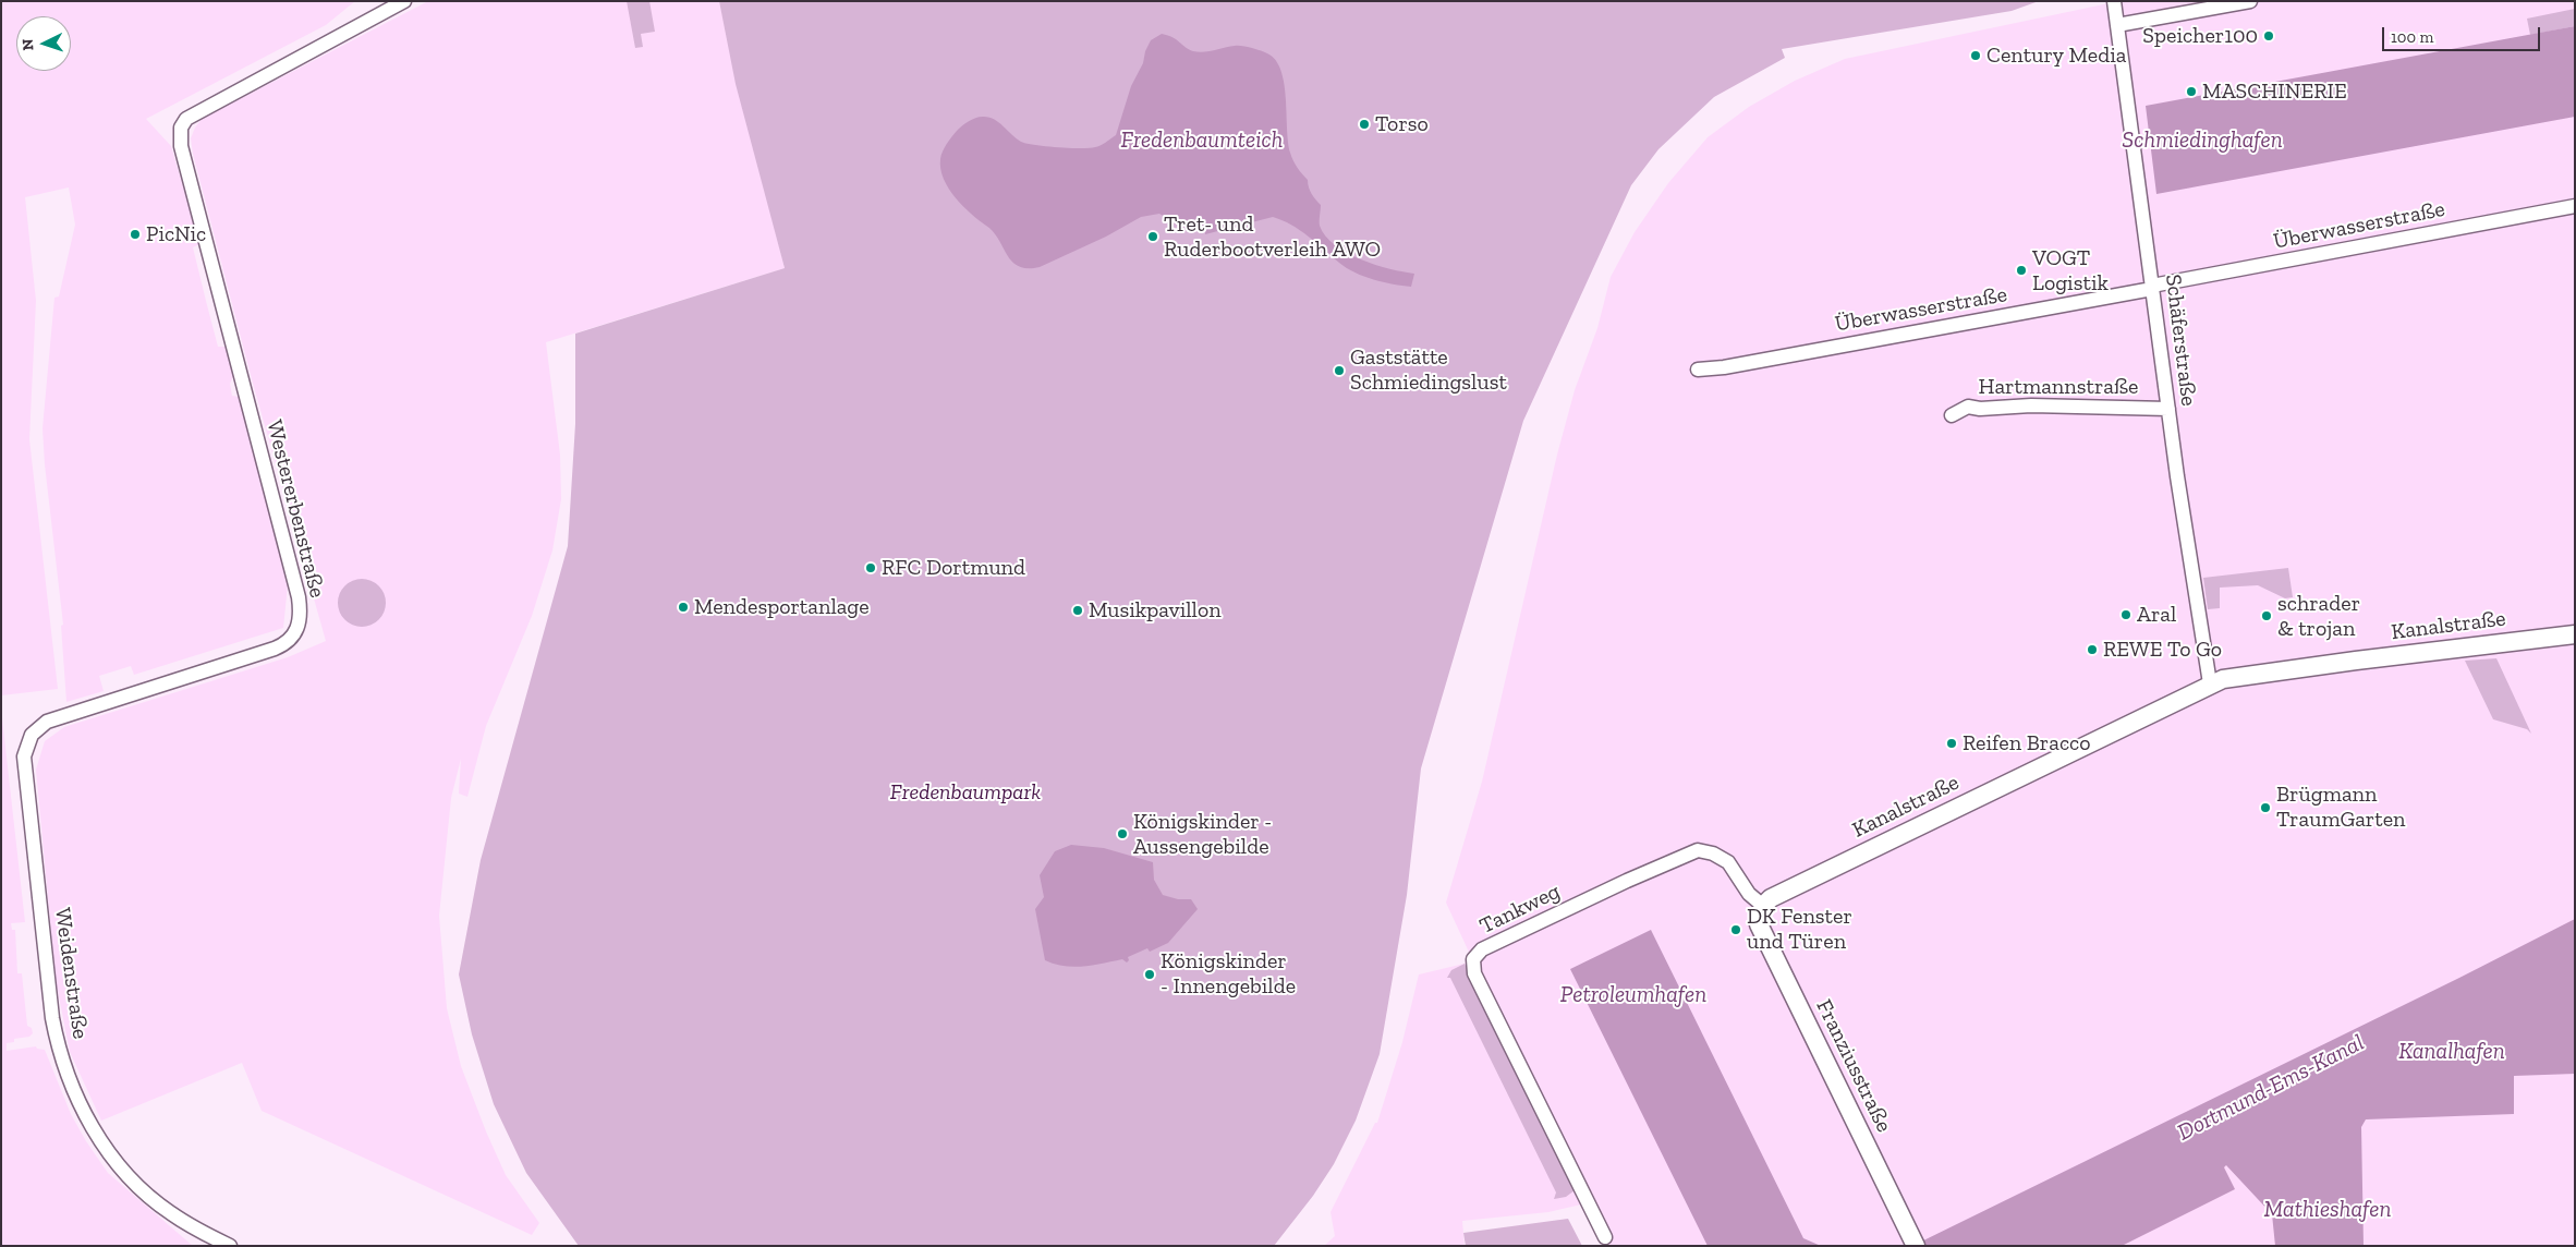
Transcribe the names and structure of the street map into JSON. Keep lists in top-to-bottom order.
{
  "streets": {
    "main road": ["Kanalstraße", "Franziusstraße"],
    "street": [
      "Überwasserstraße",
      "Schäferstraße",
      "Hartmannstraße",
      "Westererbenstraße",
      "Tankweg",
      "Weidenstraße"
    ]
  },
  "crossings": [
    ["Überwasserstraße", "Schäferstraße"],
    ["Schäferstraße", "Hartmannstraße"],
    ["Schäferstraße", "Kanalstraße"],
    ["Westererbenstraße", "Weidenstraße"],
    ["Kanalstraße", "Tankweg"],
    ["Kanalstraße", "Franziusstraße"],
    ["Tankweg", "Franziusstraße"]
  ],
  "water": [
    "Fredenbaumteich",
    "Schmiedinghafen",
    "Petroleumhafen",
    "Kanalhafen",
    "Dortmund-Ems-Kanal",
    "Mathieshafen"
  ],
  "parks": ["Fredenbaumpark"],
  "places": [
    "Speicher100",
    "Century Media",
    "MASCHINERIE",
    "Torso",
    "PicNic",
    "Tret- und Ruderbootverleih AWO",
    "VOGT Logistik",
    "Gaststätte Schmiedingslust",
    "RFC Dortmund",
    "Mendesportanlage",
    "Musikpavillon",
    "Aral",
    "schrader & trojan",
    "REWE To Go",
    "Reifen Bracco",
    "Brügmann TraumGarten",
    "Königskinder - Aussengebilde",
    "DK Fenster und Türen",
    "Königskinder - Innengebilde"
  ],
  "scale_bar": "100 m",
  "north": "left"
}
